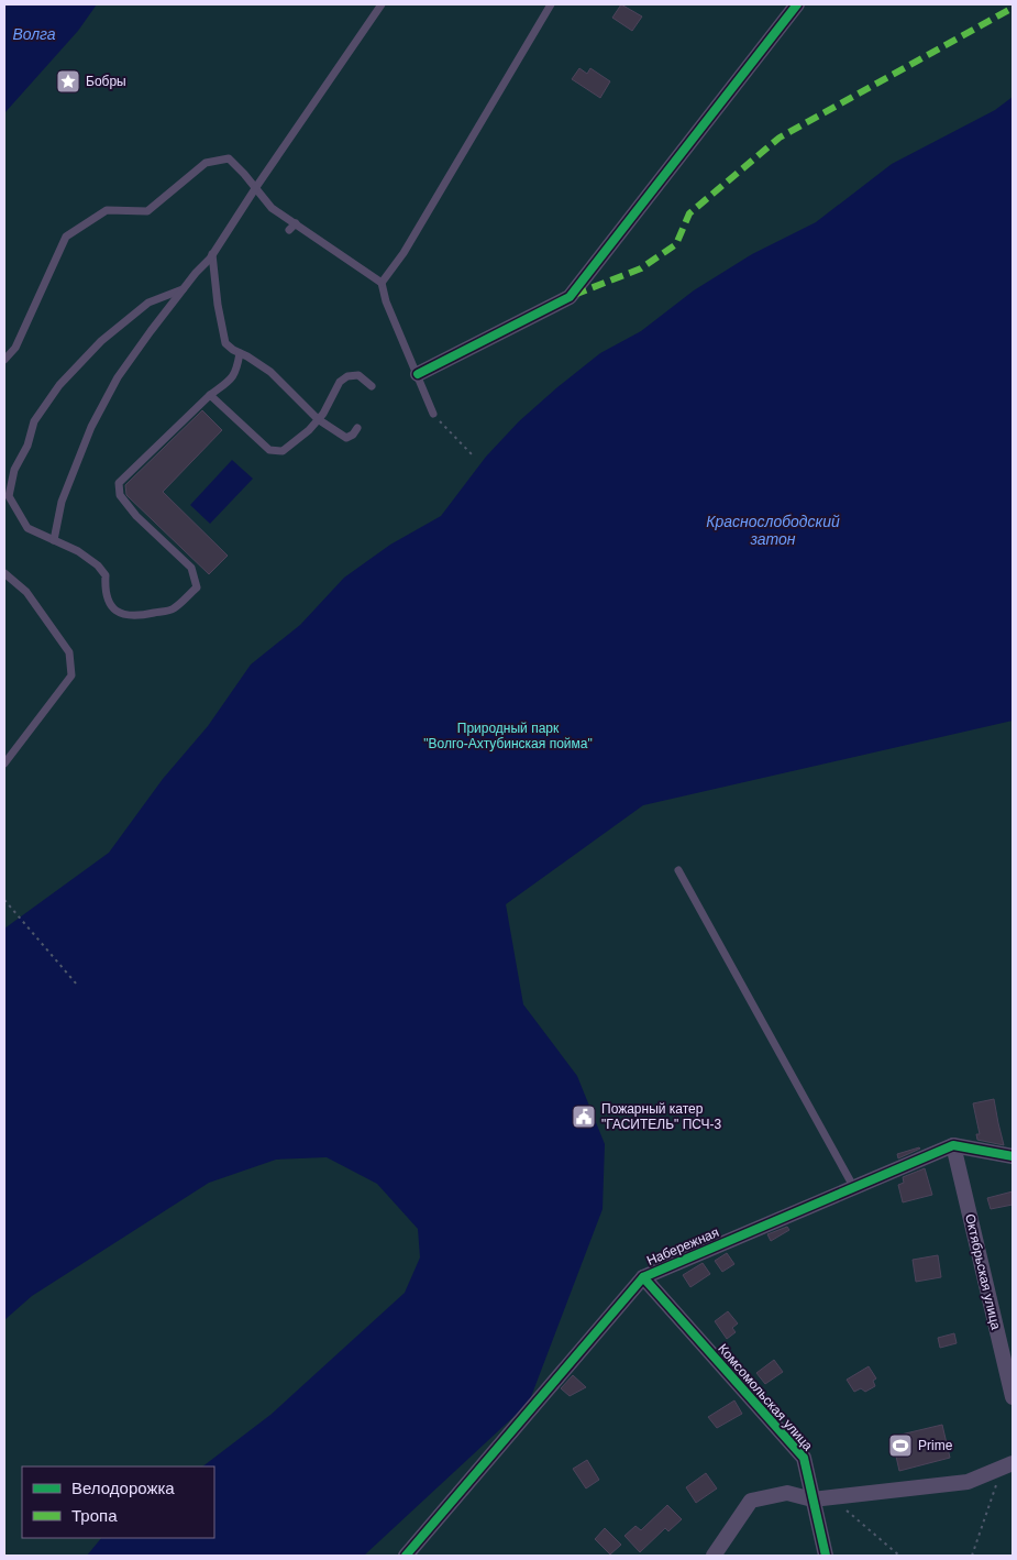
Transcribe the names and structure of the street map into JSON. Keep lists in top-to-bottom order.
{
  "streets": {
    "street": ["Набережная", "Октябрьская улица", "Комсомольская улица"]
  },
  "crossings": [
    ["Набережная", "Октябрьская улица"],
    ["Набережная", "Комсомольская улица"]
  ],
  "water": ["Волга", "Краснослободский затон"],
  "parks": ["Природный парк \"Волго-Ахтубинская пойма\""],
  "places": {
    "place": ["Бобры"],
    "public building": ["Пожарный катер \"ГАСИТЕЛЬ\" ПСЧ-3"],
    "sports": ["Prime"]
  },
  "legend": ["Велодорожка", "Тропа"]
}
